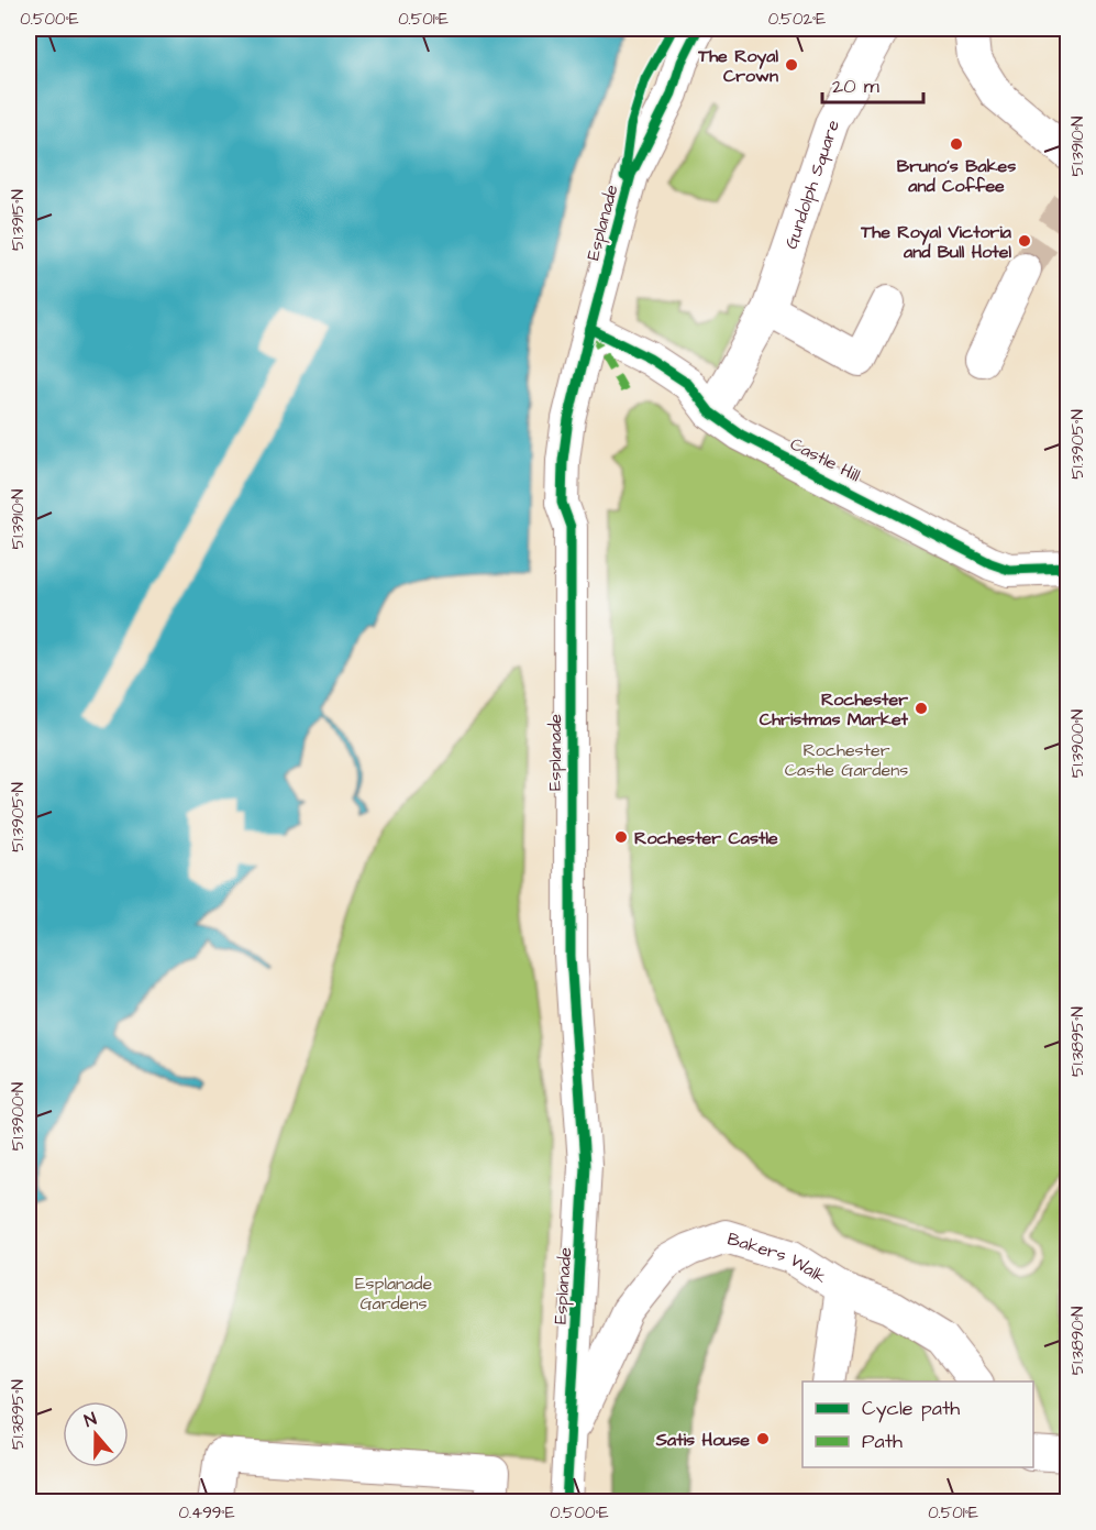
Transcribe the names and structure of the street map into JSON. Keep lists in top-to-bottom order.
{
  "streets": {
    "street": [
      "Gundolph Square",
      "Esplanade",
      "Castle Hill",
      "Bakers Walk"
    ]
  },
  "crossings": [
    ["Gundolph Square", "Castle Hill"],
    ["Esplanade", "Castle Hill"],
    ["Esplanade", "Bakers Walk"]
  ],
  "parks": ["Rochester Castle Gardens", "Esplanade Gardens"],
  "places": [
    "The Royal Crown",
    "Bruno's Bakes and Coffee",
    "The Royal Victoria and Bull Hotel",
    "Rochester Christmas Market",
    "Rochester Castle",
    "Satis House"
  ],
  "legend": ["Cycle path", "Path"],
  "scale_bar": "20 m",
  "north": "top",
  "coordinates": [
    "0.500°E",
    "0.501°E",
    "0.502°E",
    "51.3910°N",
    "51.3915°N",
    "51.3905°N",
    "51.3900°N",
    "51.3895°N",
    "51.3890°N",
    "0.499°E"
  ]
}
